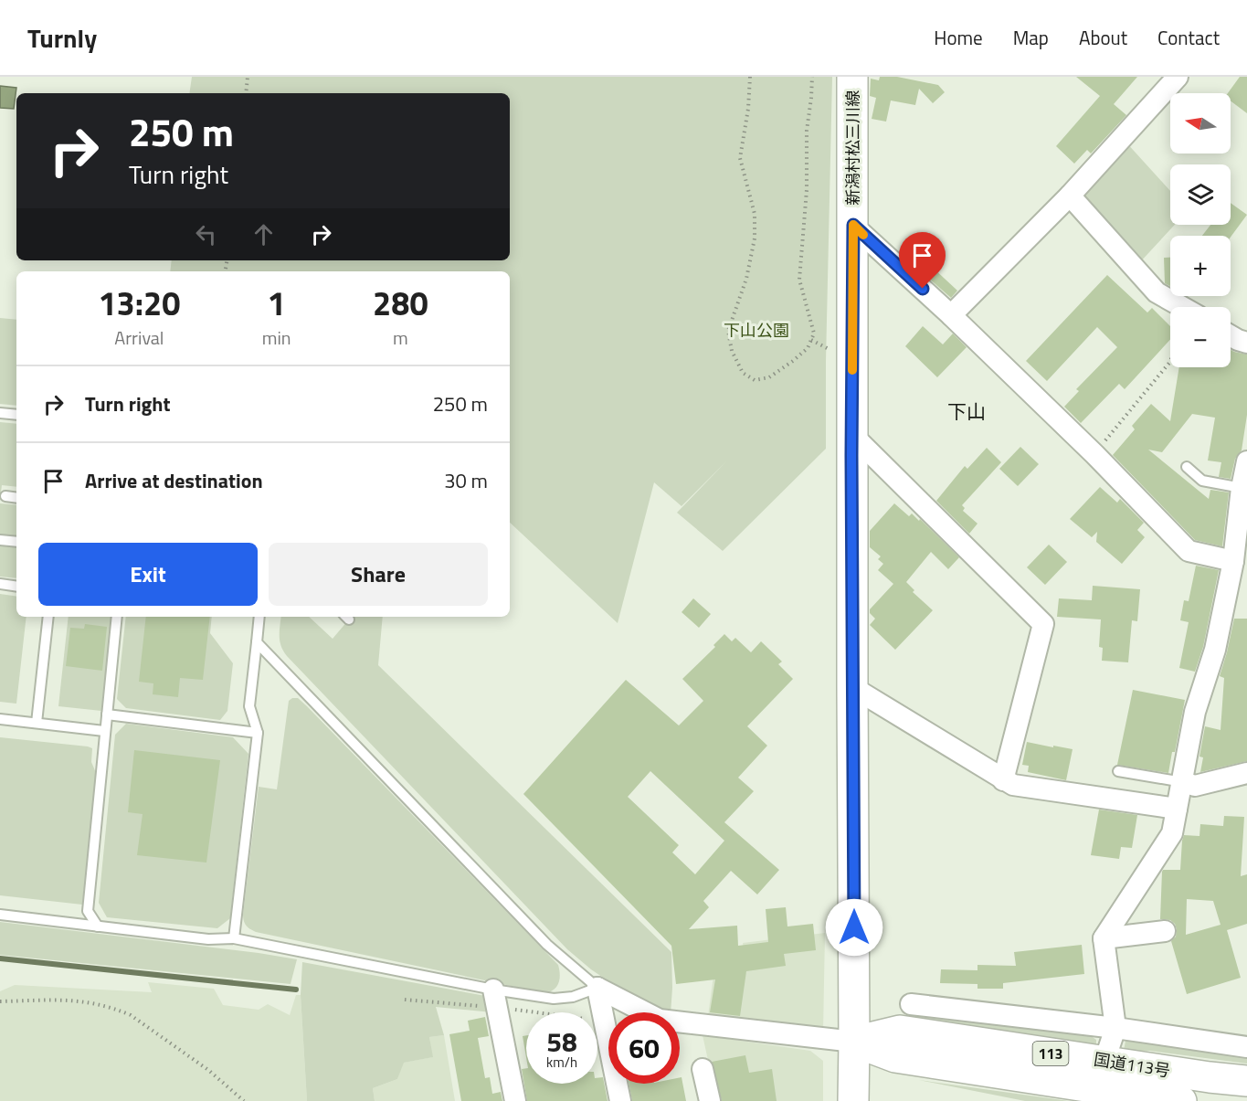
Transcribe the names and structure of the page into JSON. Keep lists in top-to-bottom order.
{
  "streets": {
    "main road": ["新潟村松三川線", "113", "国道113号"]
  },
  "crossings": [
    ["新潟村松三川線", "国道113号"]
  ],
  "districts": ["下山"],
  "parks": ["下山公園"],
  "north": "left",
  "page": {
    "header": "Turnly",
    "nav": [
      "Home",
      "Map",
      "About",
      "Contact"
    ],
    "map_buttons": ["+", "−"],
    "turn": ["250 m", "Turn right"],
    "eta": [
      "13:20",
      "Arrival",
      "1",
      "min",
      "280",
      "m"
    ],
    "list": [
      {
        "name": "Turn right",
        "value": "250 m"
      },
      {
        "name": "Arrive at destination",
        "value": "30 m"
      }
    ],
    "buttons": ["Exit", "Share"],
    "speed": "58 km/h",
    "limit": "60"
  }
}
